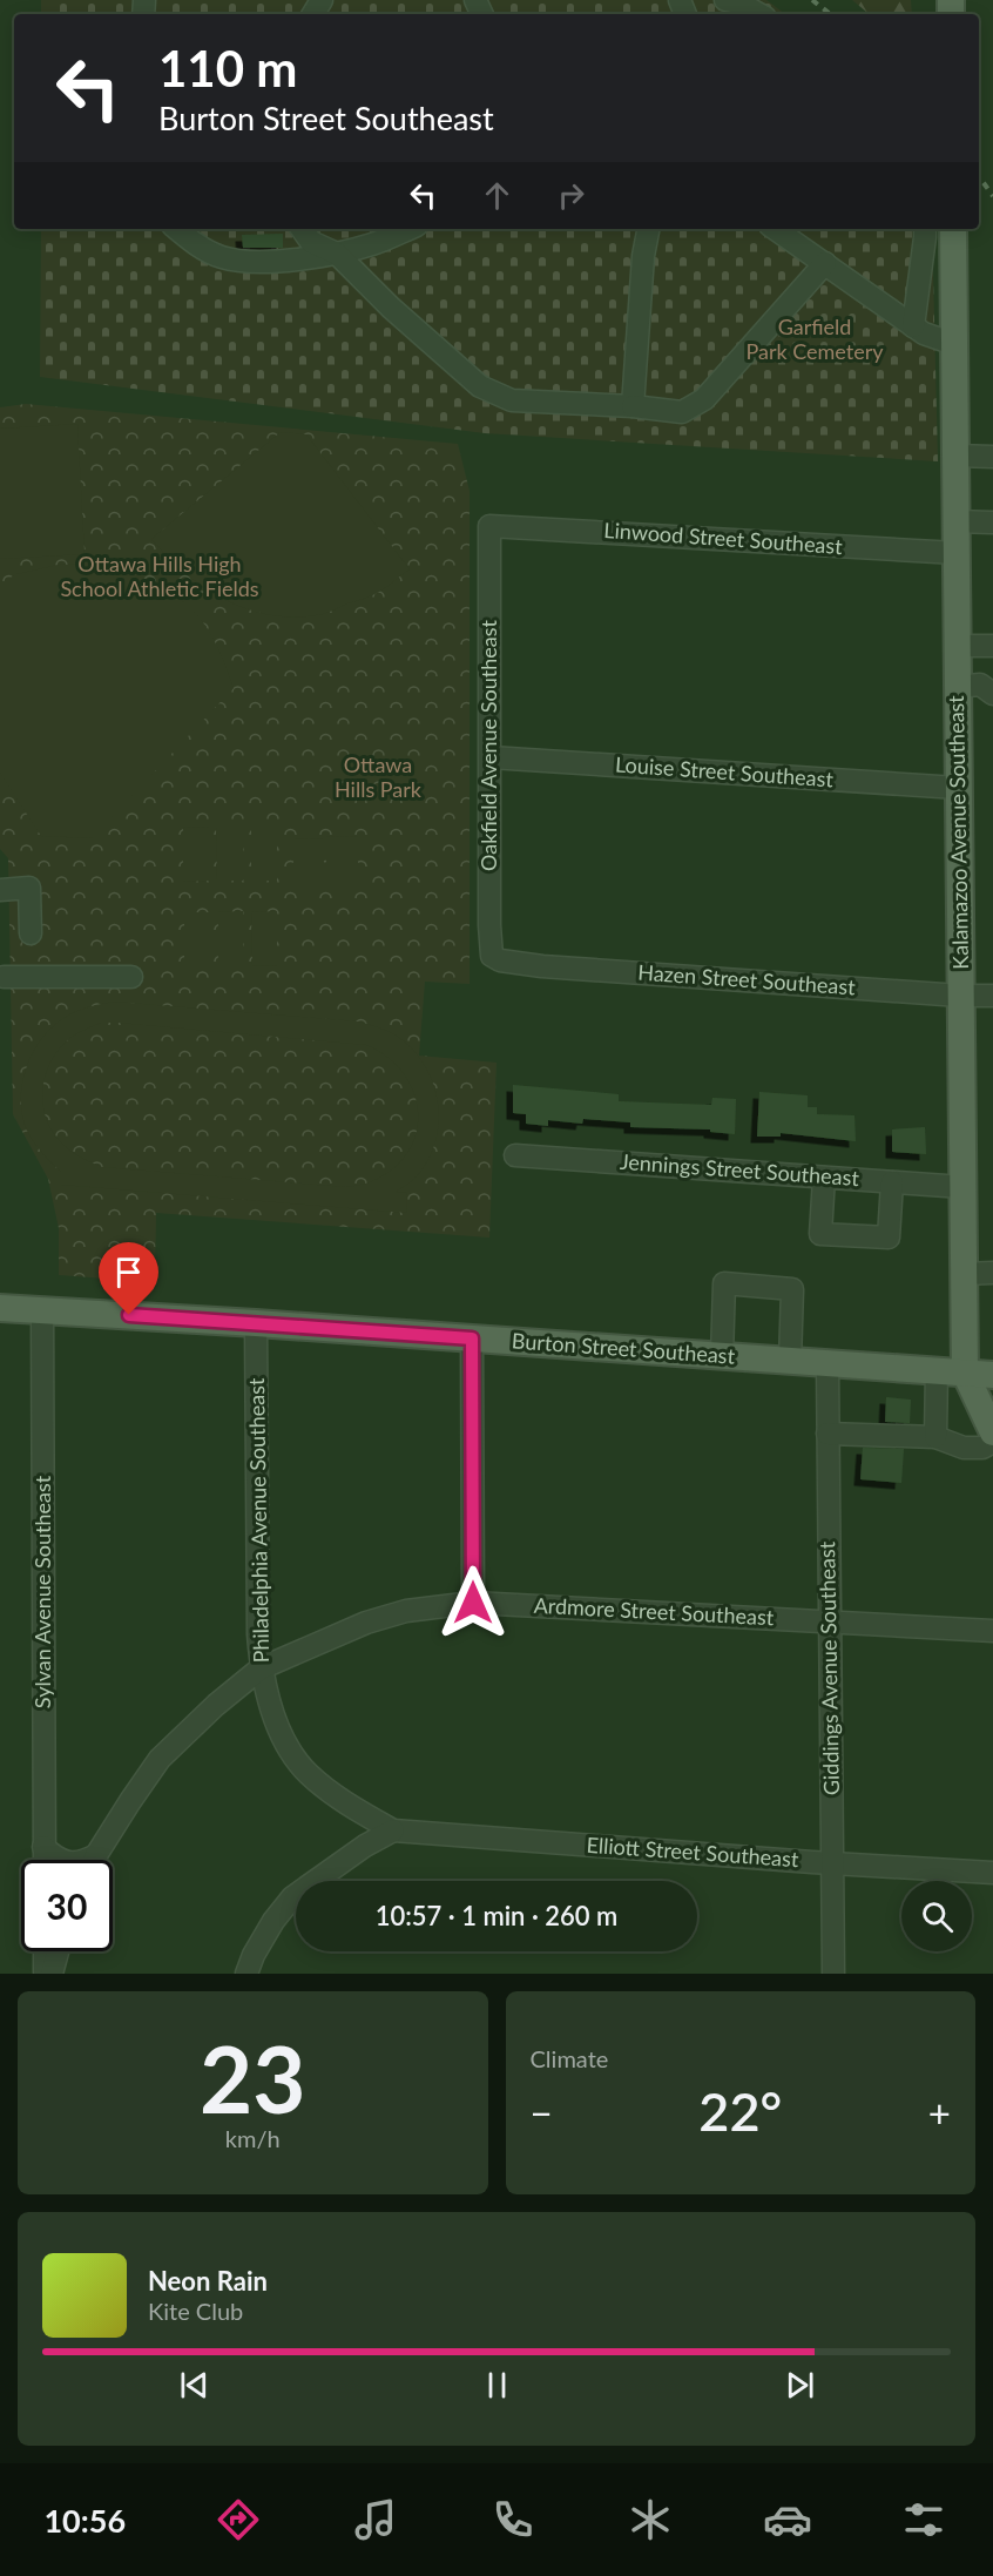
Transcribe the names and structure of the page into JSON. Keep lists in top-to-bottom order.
{
  "streets": {
    "main road": ["Kalamazoo Avenue Southeast", "Burton Street Southeast"],
    "street": [
      "Linwood Street Southeast",
      "Oakfield Avenue Southeast",
      "Louise Street Southeast",
      "Hazen Street Southeast",
      "Jennings Street Southeast",
      "Philadelphia Avenue Southeast",
      "Sylvan Avenue Southeast",
      "Ardmore Street Southeast",
      "Giddings Avenue Southeast",
      "Elliott Street Southeast"
    ]
  },
  "crossings": [
    ["Linwood Street Southeast", "Oakfield Avenue Southeast"],
    ["Linwood Street Southeast", "Kalamazoo Avenue Southeast"],
    ["Oakfield Avenue Southeast", "Louise Street Southeast"],
    ["Oakfield Avenue Southeast", "Hazen Street Southeast"],
    ["Louise Street Southeast", "Kalamazoo Avenue Southeast"],
    ["Kalamazoo Avenue Southeast", "Hazen Street Southeast"],
    ["Kalamazoo Avenue Southeast", "Jennings Street Southeast"],
    ["Kalamazoo Avenue Southeast", "Burton Street Southeast"],
    ["Burton Street Southeast", "Philadelphia Avenue Southeast"],
    ["Burton Street Southeast", "Sylvan Avenue Southeast"],
    ["Burton Street Southeast", "Giddings Avenue Southeast"],
    ["Philadelphia Avenue Southeast", "Ardmore Street Southeast"],
    ["Philadelphia Avenue Southeast", "Elliott Street Southeast"],
    ["Ardmore Street Southeast", "Giddings Avenue Southeast"],
    ["Giddings Avenue Southeast", "Elliott Street Southeast"]
  ],
  "parks": ["Garfield Park Cemetery", "Ottawa Hills High School Athletic Fields", "Ottawa Hills Park"],
  "page": {
    "turn": ["110 m", "Burton Street Southeast"],
    "limit": "30",
    "trip": "10:57 · 1 min · 260 m",
    "tile": [
      ["23", "km/h"],
      "Climate"
    ],
    "heat": ["−", "22°", "+"],
    "song": ["Neon Rain", "Kite Club"],
    "tabs": "10:56"
  }
}
